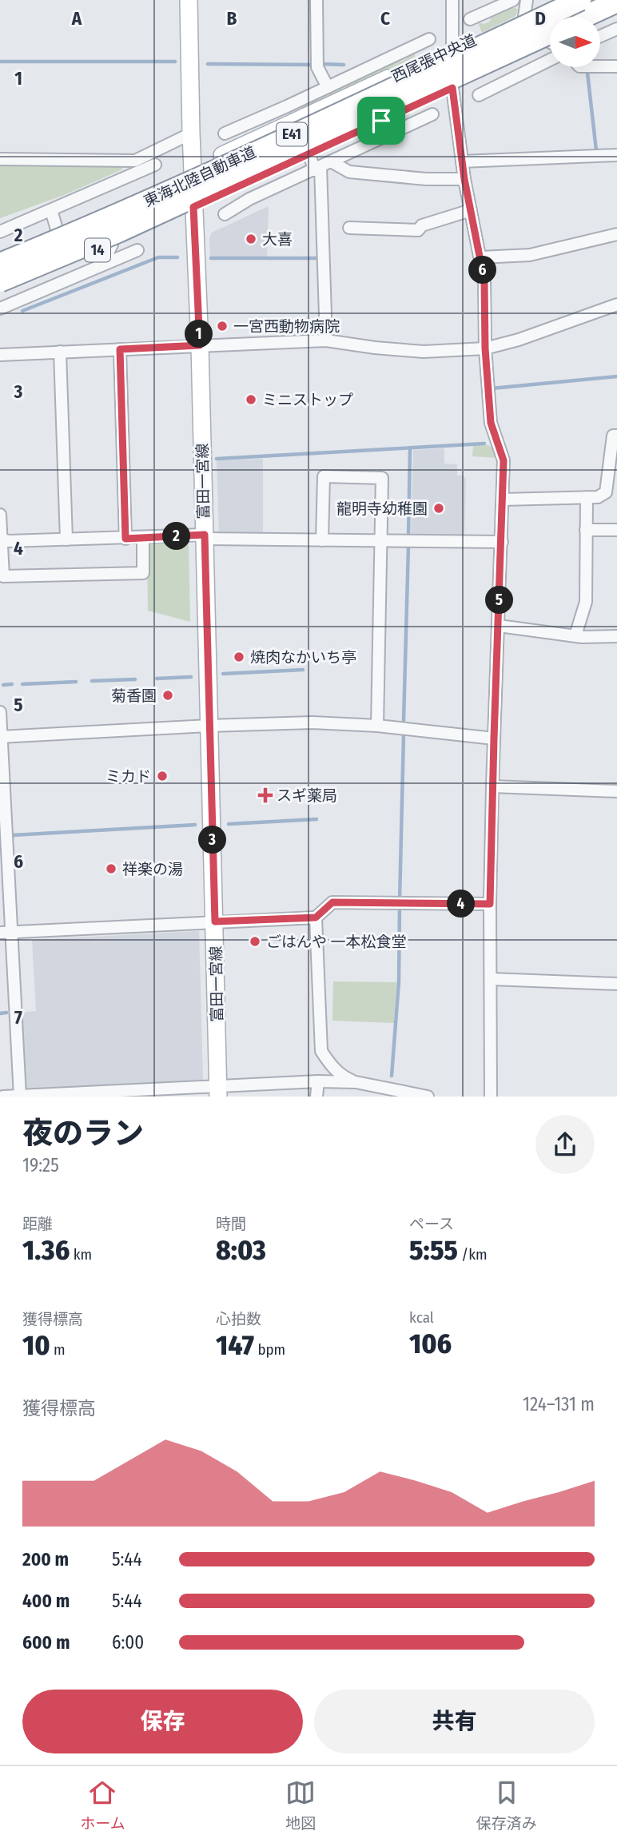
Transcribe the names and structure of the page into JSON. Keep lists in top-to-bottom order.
{
  "streets": {
    "highway": ["E41", "東海北陸自動車道"],
    "main road": ["西尾張中央道", "14", "富田一宮線"]
  },
  "crossings": [
    ["西尾張中央道", "富田一宮線"],
    ["14", "富田一宮線"]
  ],
  "places": {
    "other": [
      "大喜",
      "一宮西動物病院",
      "ミニストップ",
      "龍明寺幼稚園",
      "焼肉なかいち亭",
      "菊香園",
      "ミカド",
      "祥楽の湯",
      "ごはんや 一本松食堂"
    ],
    "health": ["スギ薬局"]
  },
  "north": "right",
  "page": {
    "pins": [
      "6",
      "1",
      "2",
      "5",
      "3",
      "4"
    ],
    "heading": ["夜のラン", "19:25"],
    "stats": [
      ["距離", "1.36 km"],
      ["時間", "8:03"],
      ["ペース", "5:55 /km"],
      ["獲得標高", "10 m"],
      ["心拍数", "147 bpm"],
      ["kcal", "106"]
    ],
    "chart": ["獲得標高", "124–131 m"],
    "list": [
      {
        "name": "200 m",
        "note": "5:44"
      },
      {
        "name": "400 m",
        "note": "5:44"
      },
      {
        "name": "600 m",
        "note": "6:00"
      }
    ],
    "buttons": ["保存", "共有"],
    "tabs": ["ホーム", "地図", "保存済み"]
  },
  "grid": {
    "columns": [
      "A",
      "B",
      "C",
      "D"
    ],
    "rows": [
      "1",
      "2",
      "3",
      "4",
      "5",
      "6",
      "7"
    ]
  }
}
